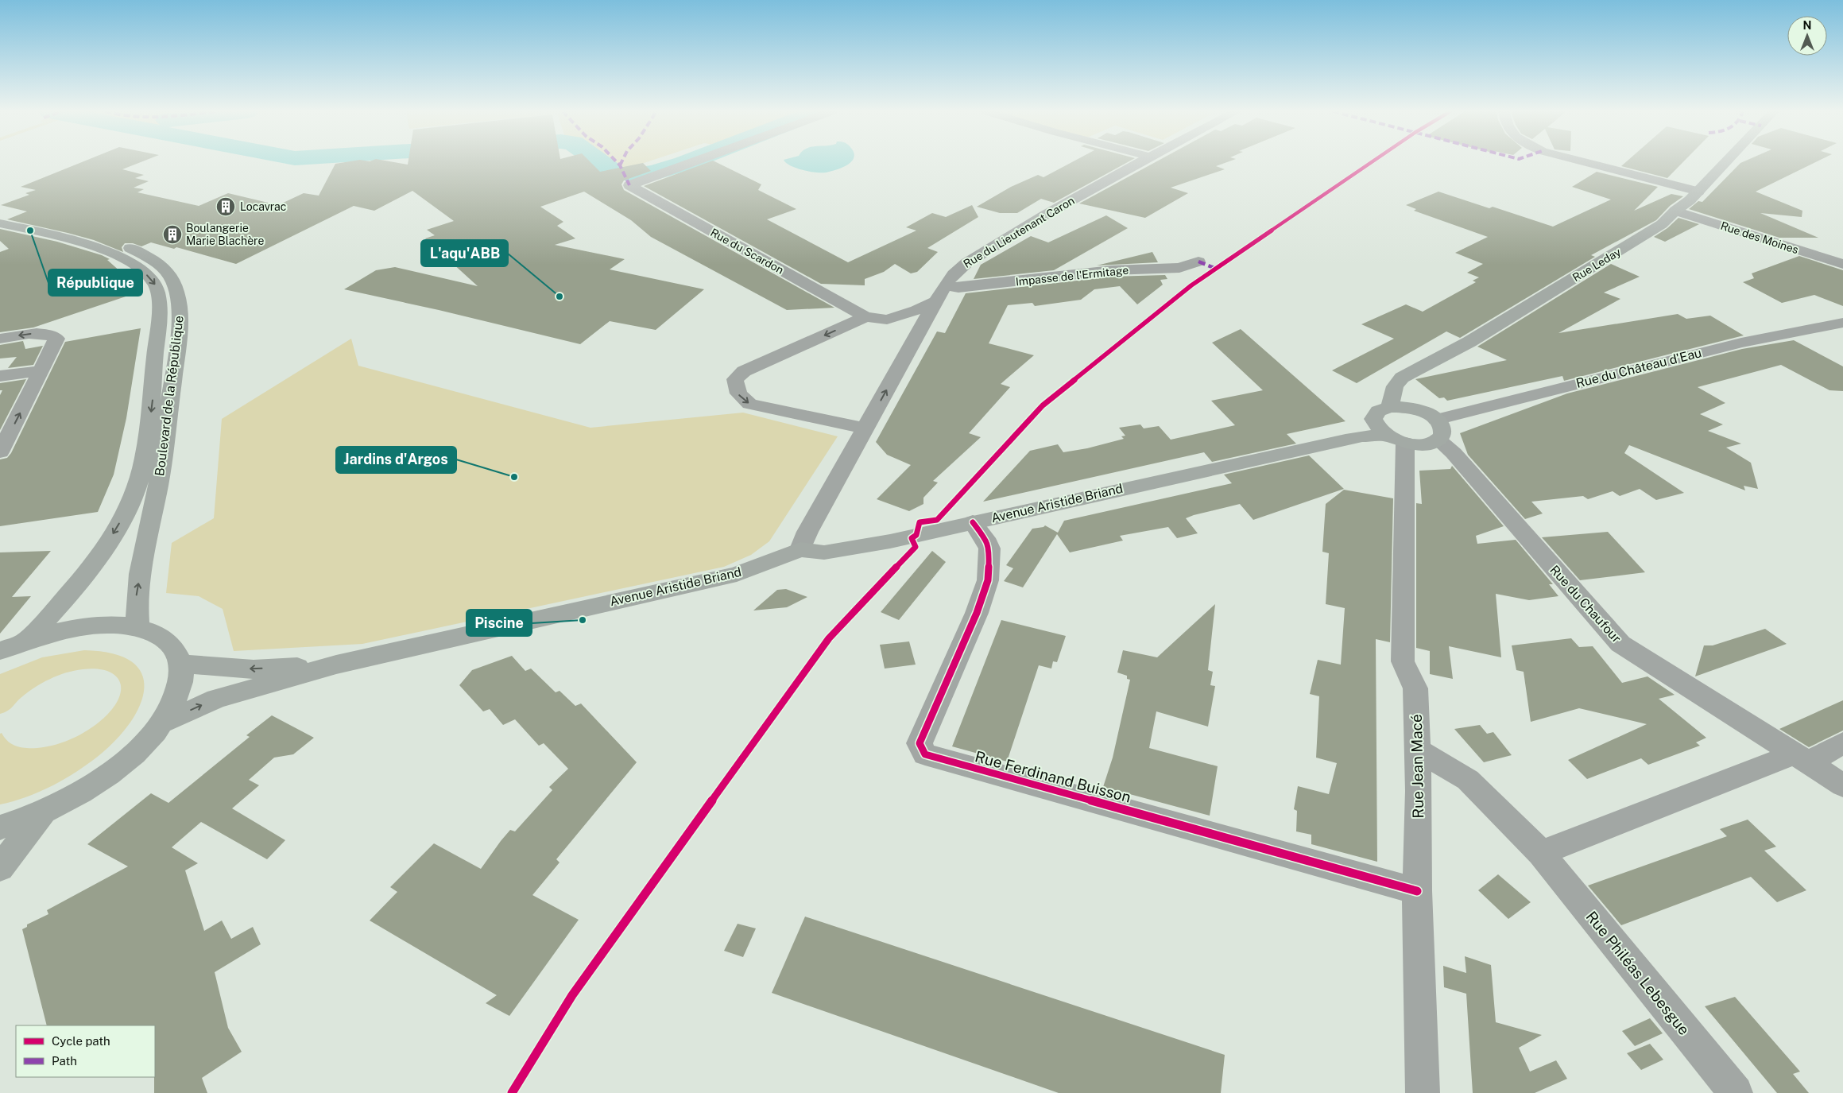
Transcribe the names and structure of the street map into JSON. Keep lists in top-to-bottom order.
{
  "streets": {
    "main road": ["Rue Leday", "Boulevard de la République", "Avenue Aristide Briand"],
    "street": [
      "Rue du Lieutenant Caron",
      "Rue des Moines",
      "Rue du Scardon",
      "Impasse de l'Ermitage",
      "Rue du Château d'Eau",
      "Rue du Chaufour",
      "Rue Jean Macé",
      "Rue Ferdinand Buisson",
      "Rue Philéas Lebesgue"
    ]
  },
  "crossings": [
    ["Rue du Lieutenant Caron", "Impasse de l'Ermitage"],
    ["Rue du Lieutenant Caron", "Avenue Aristide Briand"],
    ["Rue des Moines", "Rue Leday"],
    ["Rue du Château d'Eau", "Avenue Aristide Briand"],
    ["Rue du Château d'Eau", "Rue du Chaufour"],
    ["Avenue Aristide Briand", "Rue du Chaufour"],
    ["Avenue Aristide Briand", "Rue Jean Macé"],
    ["Avenue Aristide Briand", "Rue Ferdinand Buisson"],
    ["Rue Jean Macé", "Rue Ferdinand Buisson"],
    ["Rue Jean Macé", "Rue Philéas Lebesgue"]
  ],
  "places": {
    "building": ["Locavrac", "Boulangerie Marie Blachère"],
    "other": [
      "République",
      "L'aqu'ABB",
      "Jardins d'Argos",
      "Piscine"
    ]
  },
  "legend": ["Cycle path", "Path"],
  "north": "top"
}
